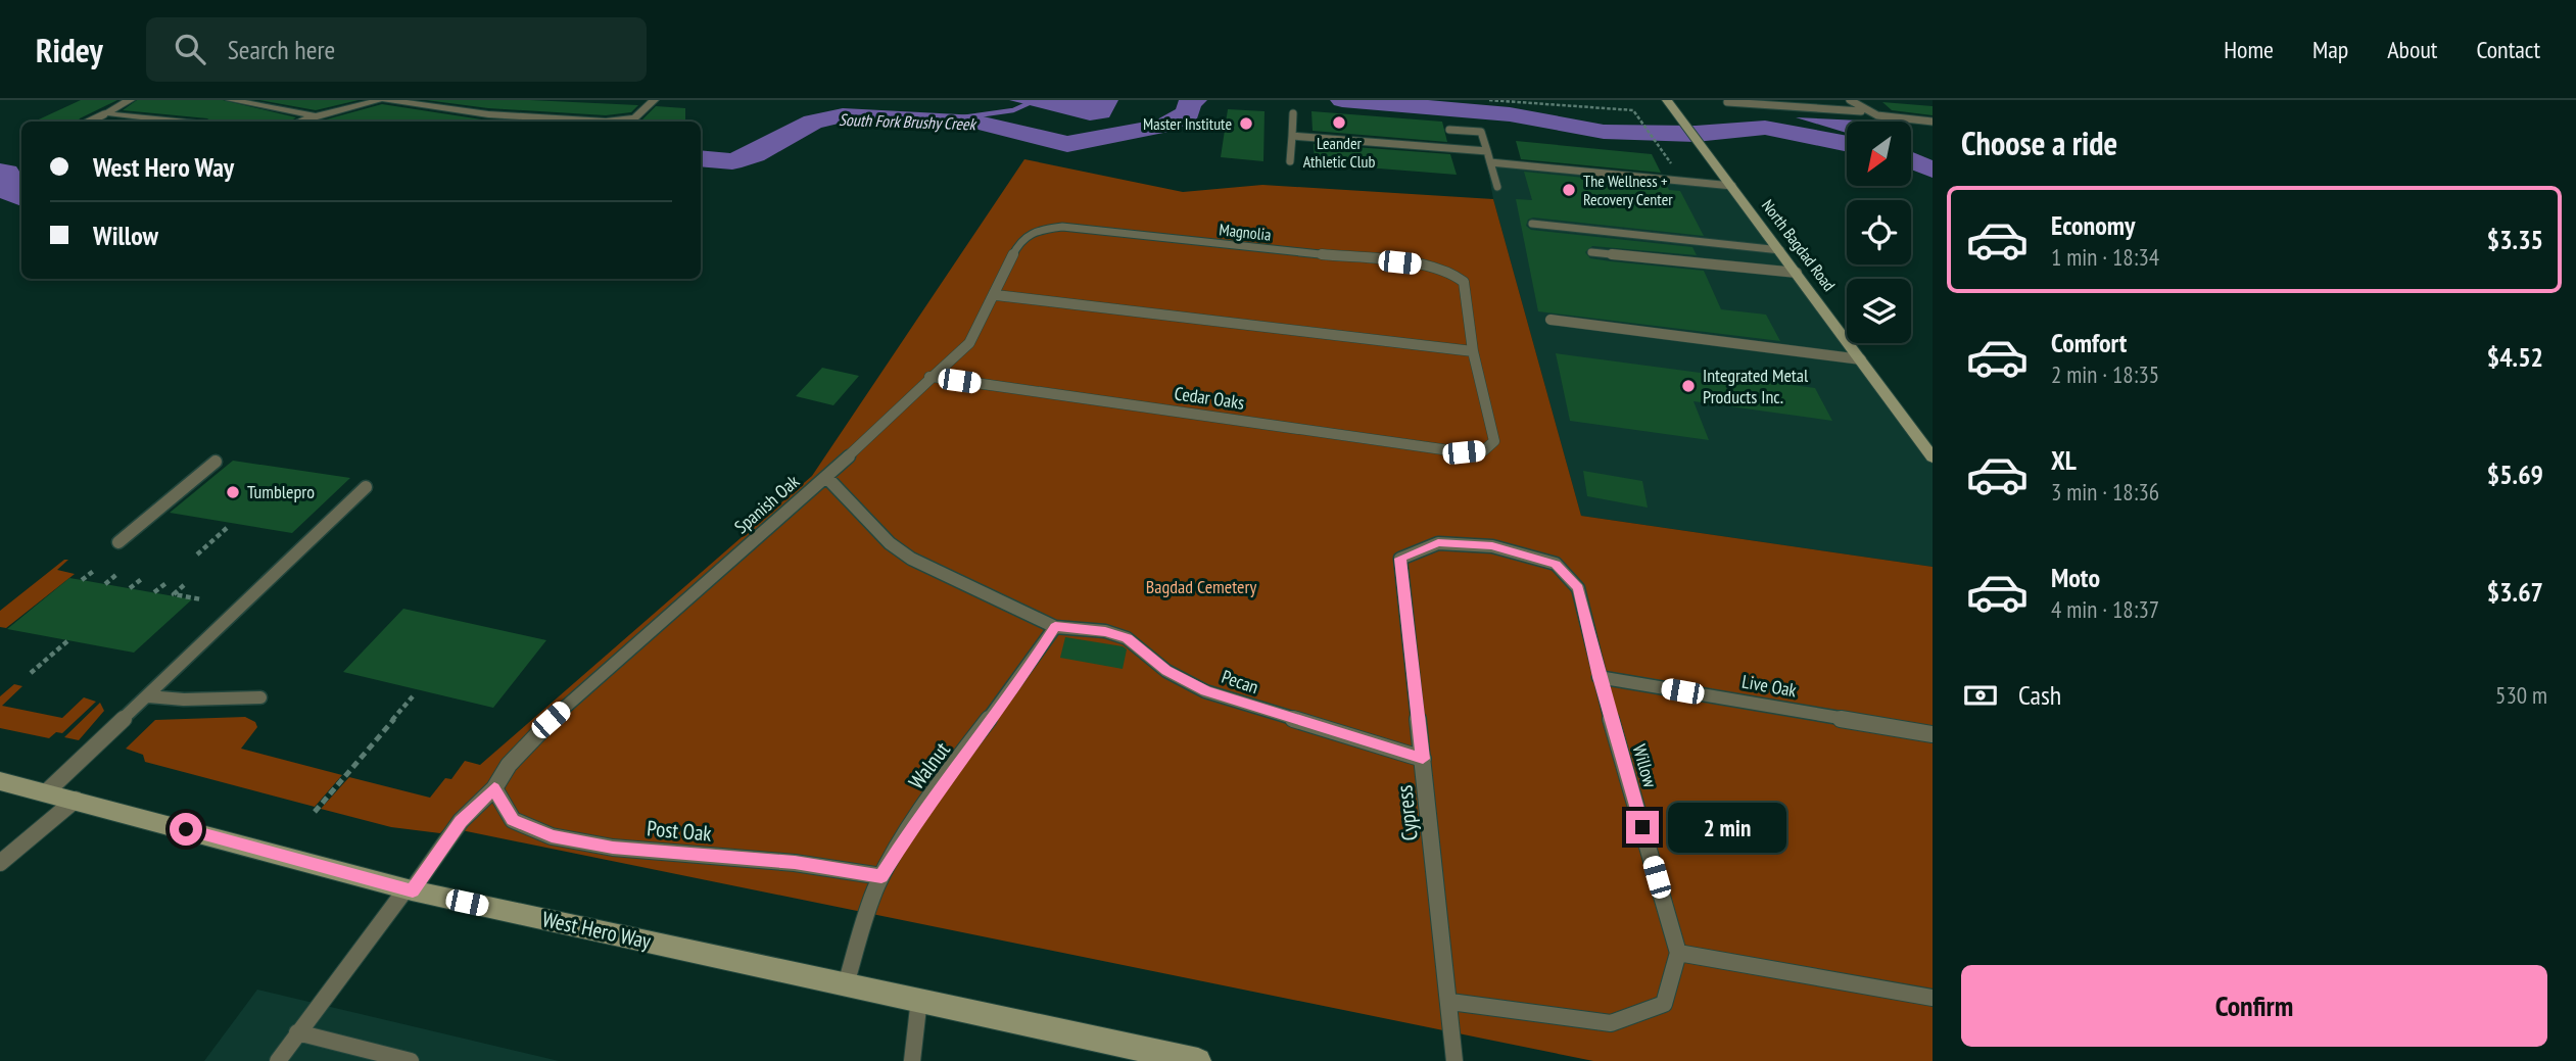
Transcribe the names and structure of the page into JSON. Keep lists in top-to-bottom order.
{
  "streets": {
    "main road": ["North Bagdad Road", "West Hero Way"],
    "lane": [
      "Magnolia",
      "Cedar Oaks",
      "Spanish Oak",
      "Pecan",
      "Live Oak",
      "Walnut",
      "Willow",
      "Cypress",
      "Post Oak"
    ]
  },
  "crossings": [
    ["Magnolia", "Spanish Oak"],
    ["Cedar Oaks", "Spanish Oak"],
    ["Spanish Oak", "Post Oak"],
    ["Spanish Oak", "West Hero Way"],
    ["Pecan", "Walnut"],
    ["Pecan", "Cypress"],
    ["Live Oak", "Willow"],
    ["Walnut", "Post Oak"],
    ["Walnut", "West Hero Way"],
    ["Willow", "Cypress"]
  ],
  "water": ["South Fork Brushy Creek"],
  "parks": ["Bagdad Cemetery"],
  "places": [
    "Leander Athletic Club",
    "Master Institute",
    "The Wellness + Recovery Center",
    "Integrated Metal Products Inc.",
    "Tumblepro"
  ],
  "north": "bottom left",
  "page": {
    "header": "Ridey",
    "search": "Search here",
    "nav": [
      "Home",
      "Map",
      "About",
      "Contact"
    ],
    "heading": "Choose a ride",
    "banner": ["West Hero Way", "Willow"],
    "list": [
      {
        "name": "Economy",
        "note": "1 min · 18:34",
        "value": "$3.35"
      },
      {
        "name": "Comfort",
        "note": "2 min · 18:35",
        "value": "$4.52"
      },
      {
        "name": "XL",
        "note": "3 min · 18:36",
        "value": "$5.69"
      },
      {
        "name": "Moto",
        "note": "4 min · 18:37",
        "value": "$3.67"
      }
    ],
    "pay": ["Cash", "530 m"],
    "bubble": "2 min",
    "buttons": "Confirm"
  }
}
